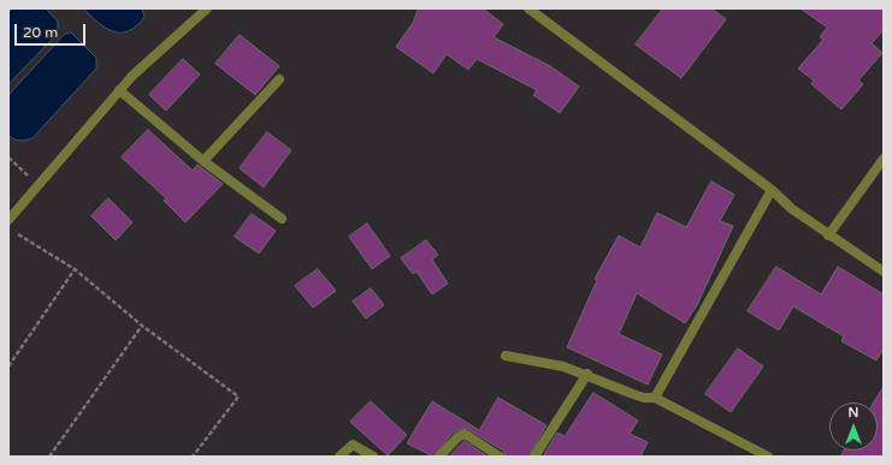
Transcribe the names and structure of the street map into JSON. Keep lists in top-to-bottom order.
{
  "scale_bar": "20 m",
  "north": "top"
}
